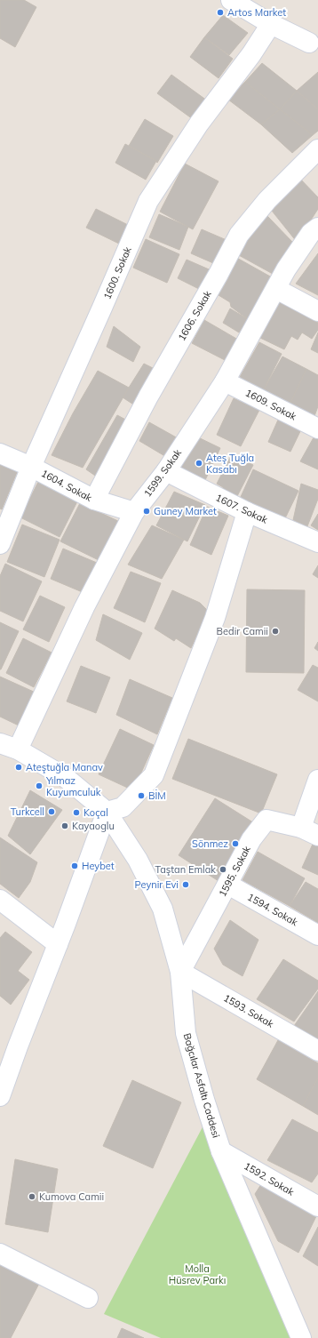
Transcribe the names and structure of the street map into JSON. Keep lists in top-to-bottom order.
{
  "streets": {
    "street": [
      "1600. Sokak",
      "1606. Sokak",
      "1609. Sokak",
      "1599. Sokak",
      "1604. Sokak",
      "1607. Sokak",
      "1595. Sokak",
      "1594. Sokak",
      "1593. Sokak",
      "Bağcılar Asfaltı Caddesi",
      "1592. Sokak"
    ]
  },
  "crossings": [
    ["1600. Sokak", "1604. Sokak"],
    ["1606. Sokak", "1604. Sokak"],
    ["1609. Sokak", "1599. Sokak"],
    ["1599. Sokak", "1604. Sokak"],
    ["1599. Sokak", "1607. Sokak"],
    ["1599. Sokak", "Bağcılar Asfaltı Caddesi"],
    ["1595. Sokak", "1594. Sokak"],
    ["1595. Sokak", "1593. Sokak"],
    ["1595. Sokak", "Bağcılar Asfaltı Caddesi"],
    ["1593. Sokak", "Bağcılar Asfaltı Caddesi"],
    ["Bağcılar Asfaltı Caddesi", "1592. Sokak"]
  ],
  "parks": ["Molla Hüsrev Parkı"],
  "places": [
    "Artos Market",
    "Ateş Tuğla Kasabı",
    "Guney Market",
    "Bedir Camii",
    "Ateştuğla Manav",
    "Yılmaz Kuyumculuk",
    "BİM",
    "Turkcell",
    "Koçal",
    "Kayaoglu",
    "Sönmez",
    "Heybet",
    "Taştan Emlak",
    "Peynir Evi",
    "Kumova Camii"
  ]
}
